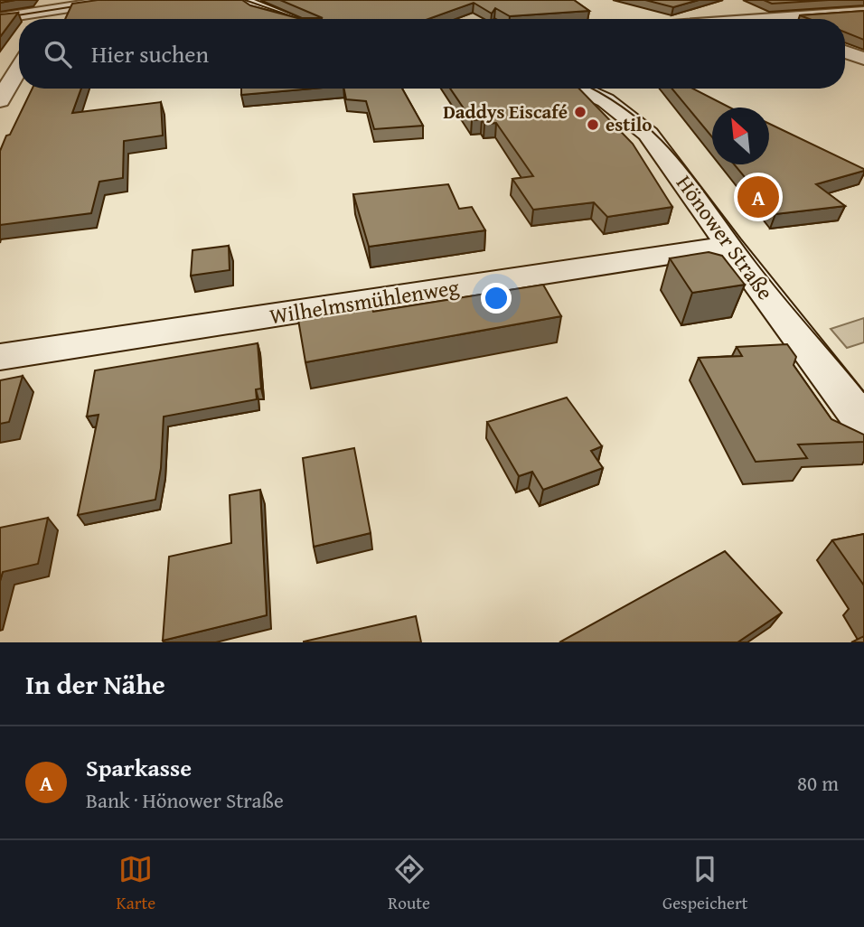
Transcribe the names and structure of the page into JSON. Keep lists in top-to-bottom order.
{
  "streets": {
    "street": ["Hönower Straße", "Wilhelmsmühlenweg"]
  },
  "crossings": [
    ["Hönower Straße", "Wilhelmsmühlenweg"]
  ],
  "places": ["Daddys Eiscafé", "estilo"],
  "north": "top left",
  "page": {
    "search": "Hier suchen",
    "pins": "A",
    "heading": "In der Nähe",
    "list": [
      {
        "mark": "A",
        "name": "Sparkasse",
        "note": "Bank · Hönower Straße",
        "value": "80 m"
      }
    ],
    "nav": ["Karte", "Route", "Gespeichert"]
  }
}
